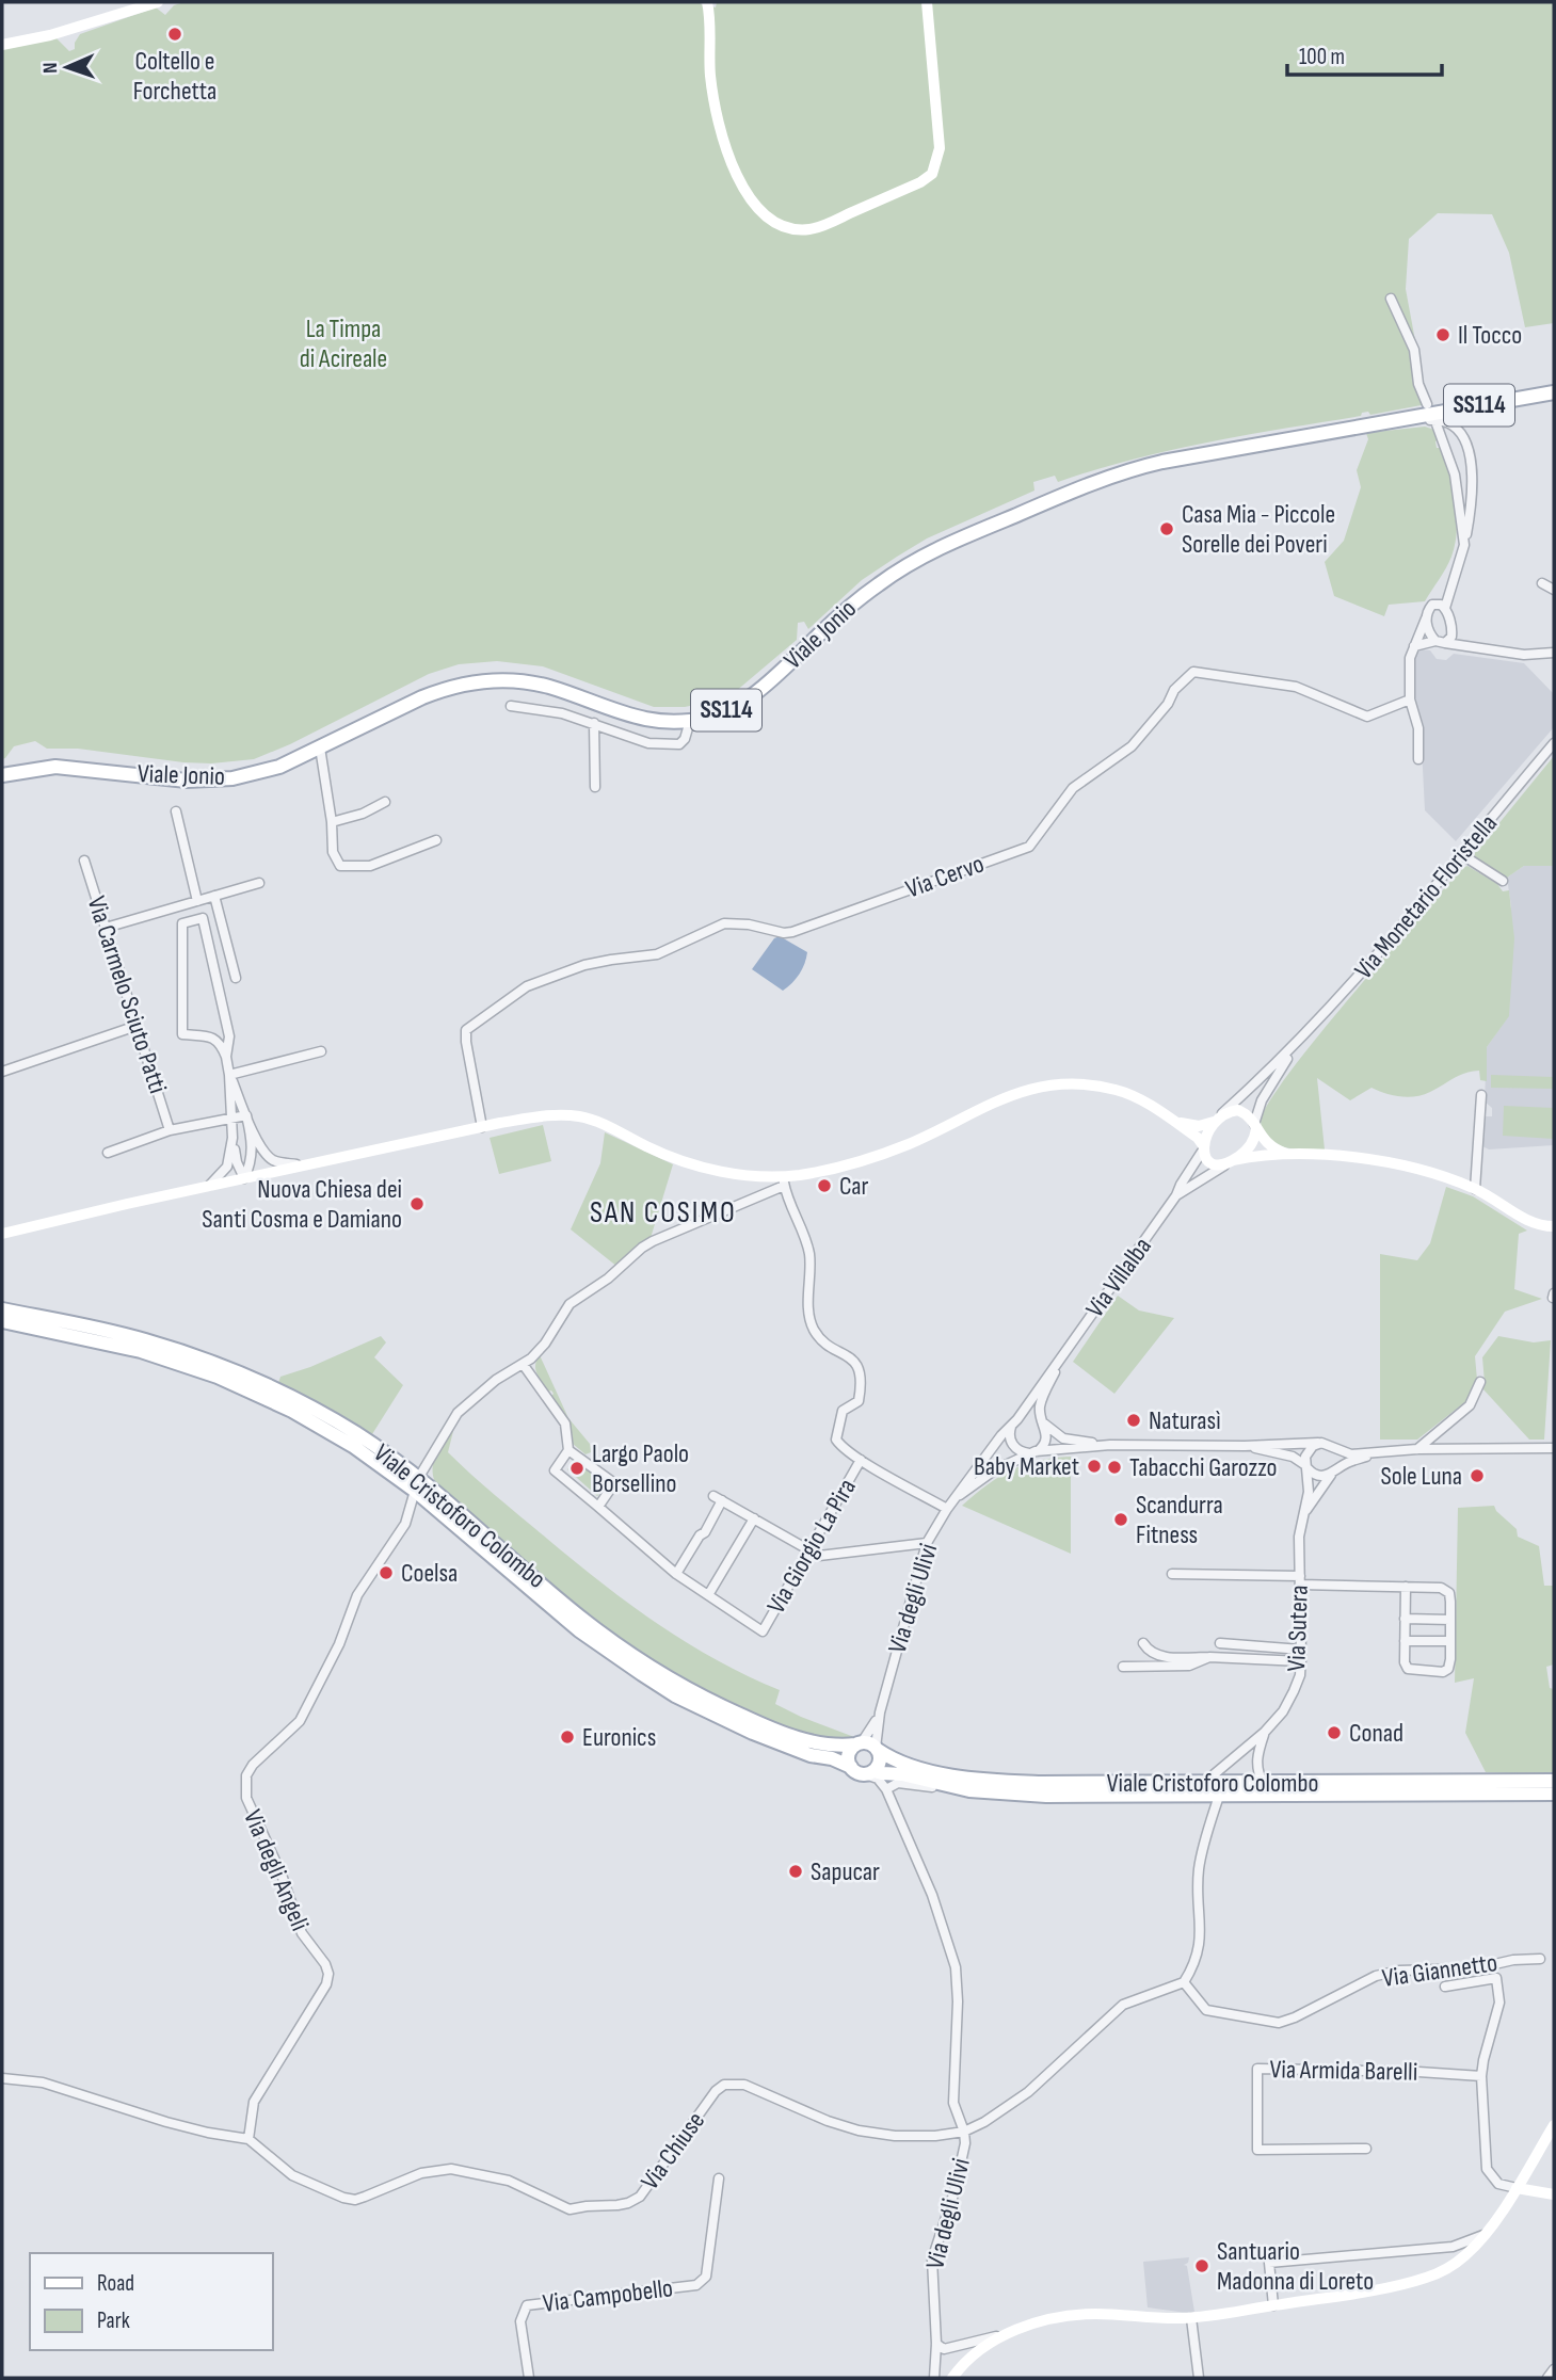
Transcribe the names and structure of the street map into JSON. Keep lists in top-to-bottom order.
{
  "streets": {
    "main road": ["SS114", "Viale Jonio", "Viale Cristoforo Colombo"],
    "street": [
      "Via Cervo",
      "Via Monetario Floristella",
      "Via Carmelo Sciuto Patti",
      "Via Villalba",
      "Via Giorgio La Pira",
      "Via degli Ulivi",
      "Via Sutera",
      "Via degli Angeli",
      "Via Giannetto",
      "Via Armida Barelli",
      "Via Chiuse",
      "Via Campobello"
    ]
  },
  "crossings": [
    ["Viale Cristoforo Colombo", "Via degli Ulivi"],
    ["Viale Cristoforo Colombo", "Via degli Angeli"],
    ["Via degli Ulivi", "Via Chiuse"],
    ["Via degli Angeli", "Via Chiuse"],
    ["Via Giannetto", "Via Chiuse"]
  ],
  "districts": ["SAN COSIMO"],
  "parks": ["La Timpa di Acireale"],
  "places": [
    "Coltello e Forchetta",
    "Il Tocco",
    "Casa Mia - Piccole Sorelle dei Poveri",
    "Car",
    "Nuova Chiesa dei Santi Cosma e Damiano",
    "Naturasì",
    "Baby Market",
    "Tabacchi Garozzo",
    "Largo Paolo Borsellino",
    "Sole Luna",
    "Scandurra Fitness",
    "Coelsa",
    "Conad",
    "Euronics",
    "Sapucar",
    "Santuario Madonna di Loreto"
  ],
  "legend": ["Road", "Park"],
  "scale_bar": "100 m",
  "north": "left"
}
